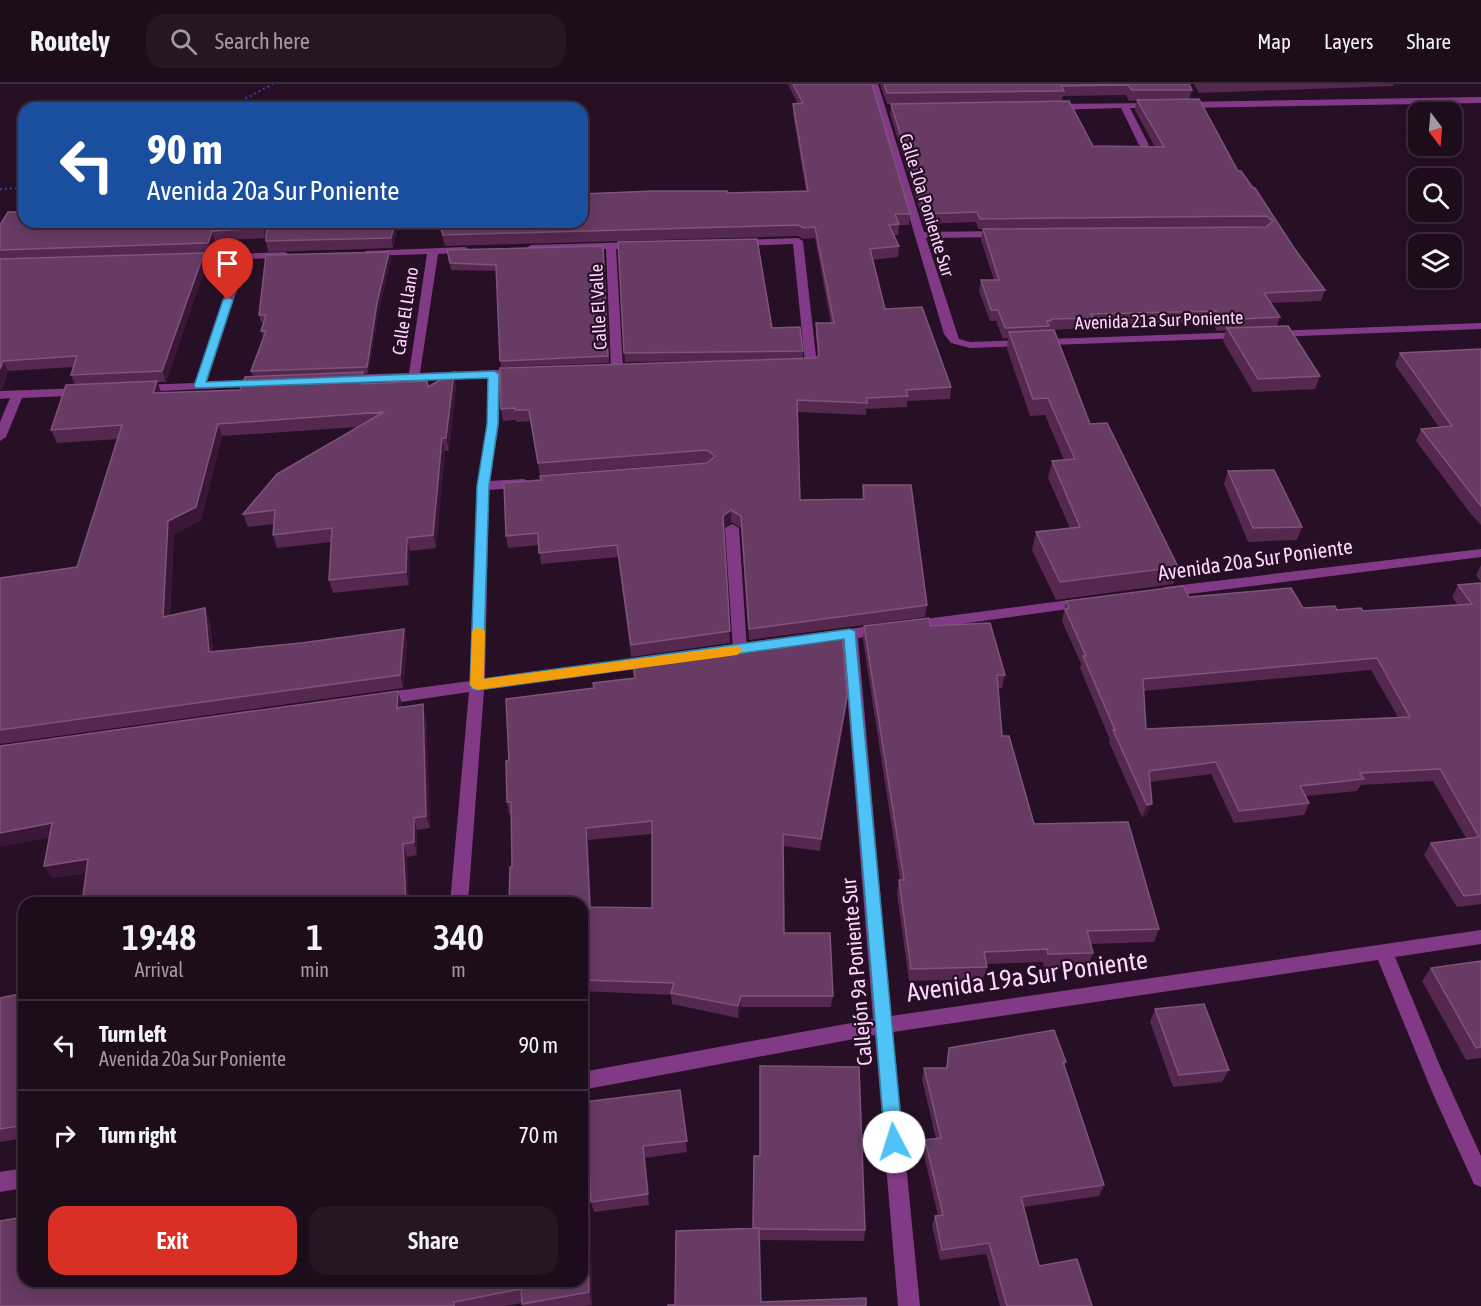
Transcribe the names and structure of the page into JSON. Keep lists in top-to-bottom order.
{
  "streets": {
    "street": [
      "Calle 10a Poniente Sur",
      "Calle El Valle",
      "Calle El Llano",
      "Avenida 21a Sur Poniente",
      "Avenida 20a Sur Poniente",
      "Callejón 9a Poniente Sur",
      "Avenida 19a Sur Poniente"
    ]
  },
  "crossings": [
    ["Calle 10a Poniente Sur", "Avenida 21a Sur Poniente"],
    ["Callejón 9a Poniente Sur", "Avenida 19a Sur Poniente"]
  ],
  "north": "bottom",
  "page": {
    "header": "Routely",
    "search": "Search here",
    "nav": ["Map", "Layers", "Share"],
    "turn": ["90 m", "Avenida 20a Sur Poniente"],
    "eta": [
      "19:48",
      "Arrival",
      "1",
      "min",
      "340",
      "m"
    ],
    "list": [
      {
        "name": "Turn left",
        "note": "Avenida 20a Sur Poniente",
        "value": "90 m"
      },
      {
        "name": "Turn right",
        "value": "70 m"
      }
    ],
    "buttons": ["Exit", "Share"]
  }
}
